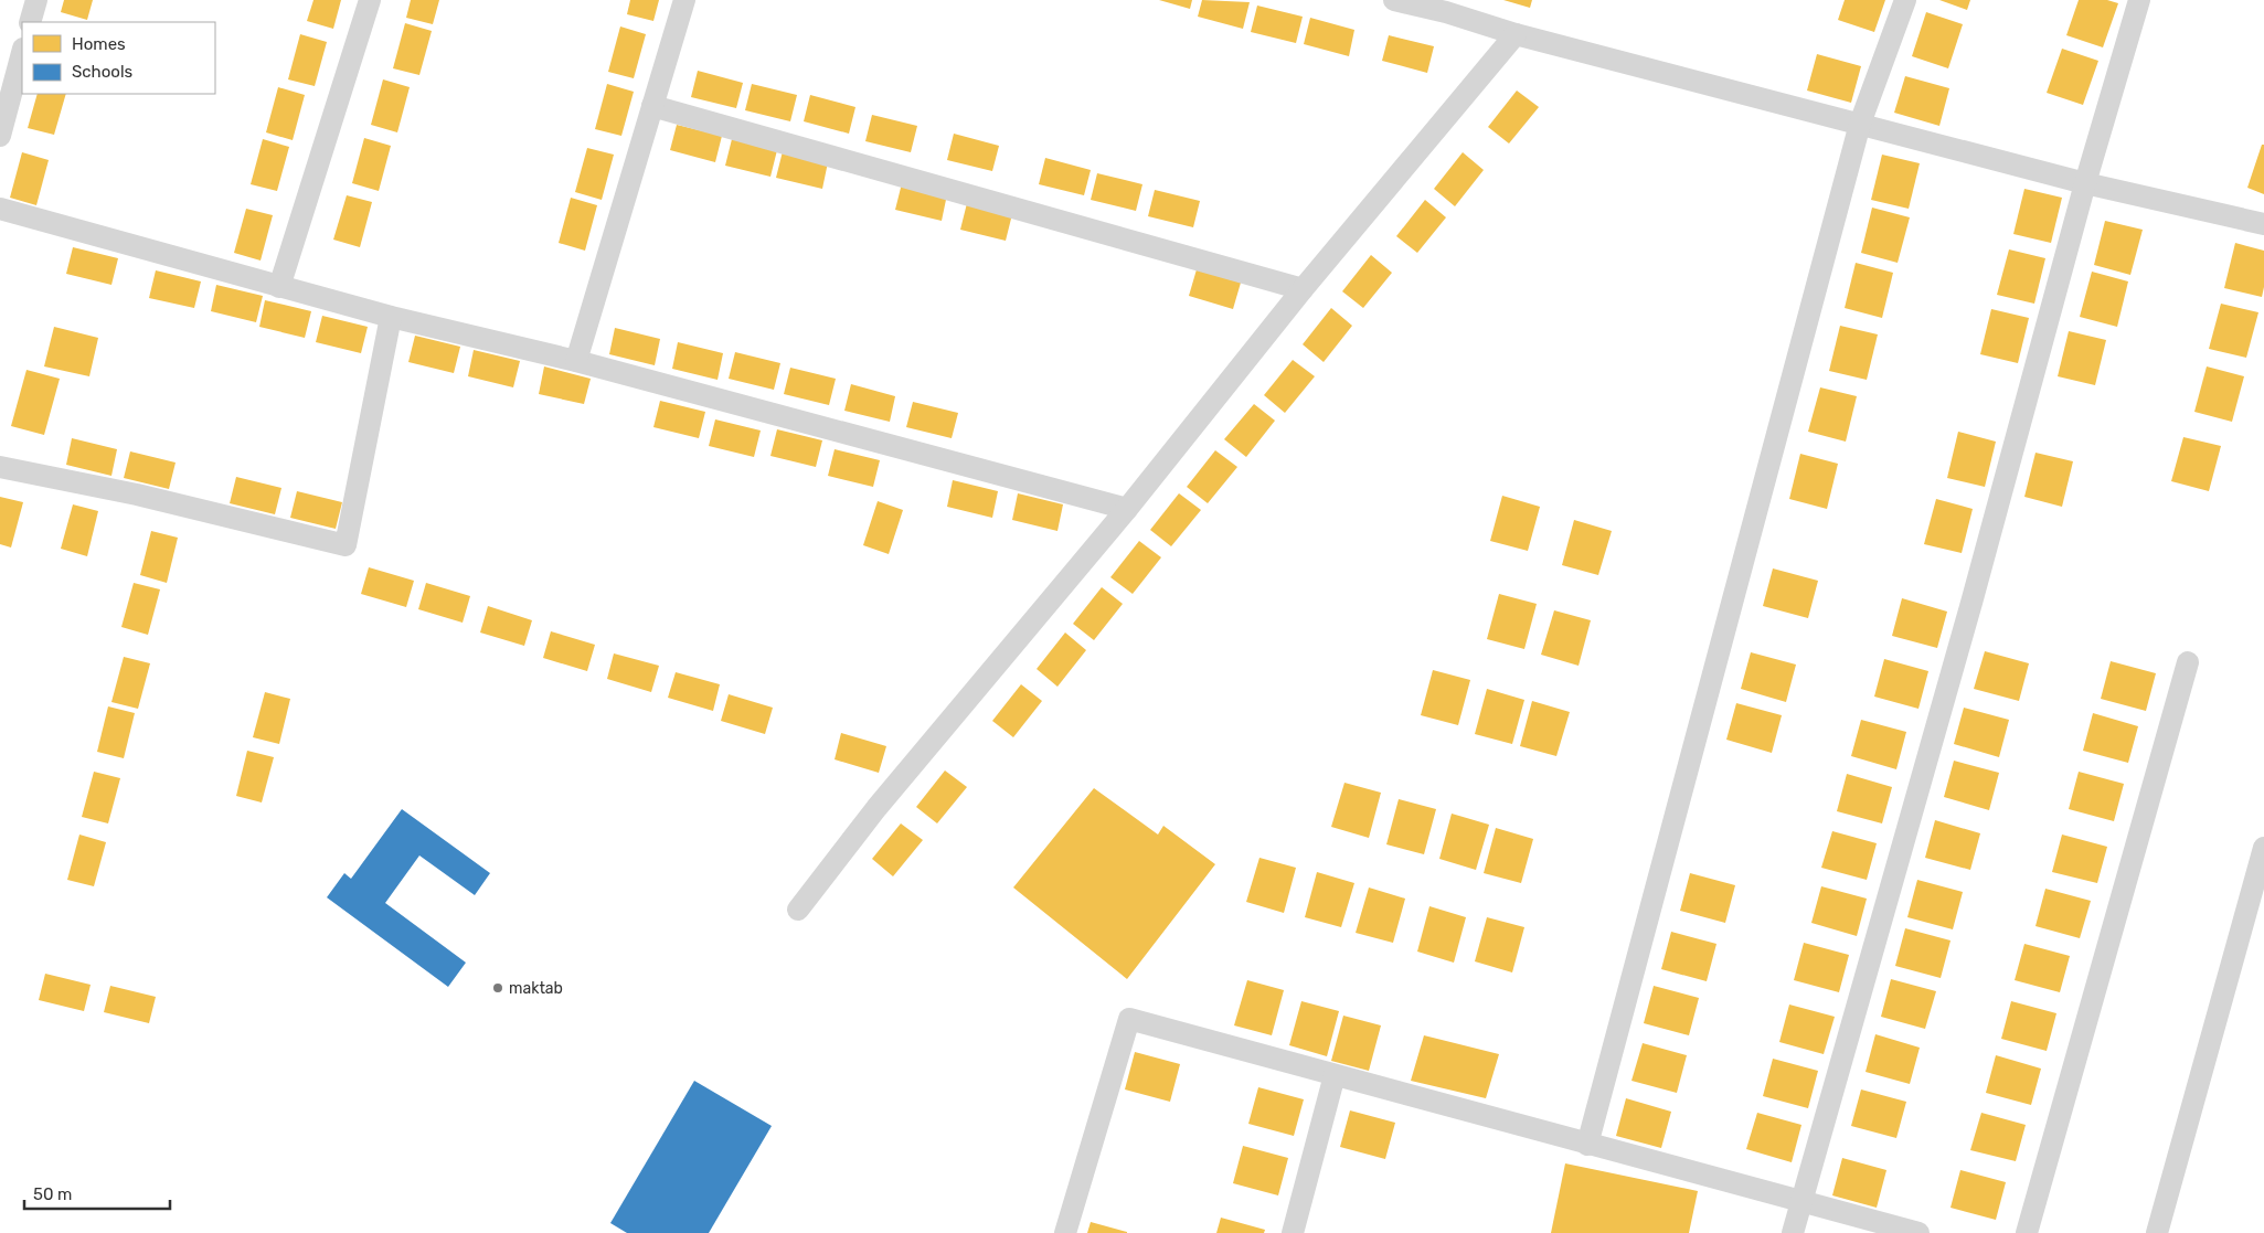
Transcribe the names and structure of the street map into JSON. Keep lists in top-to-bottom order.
{
  "places": ["maktab"],
  "legend": ["Homes", "Schools"],
  "scale_bar": "50 m"
}
